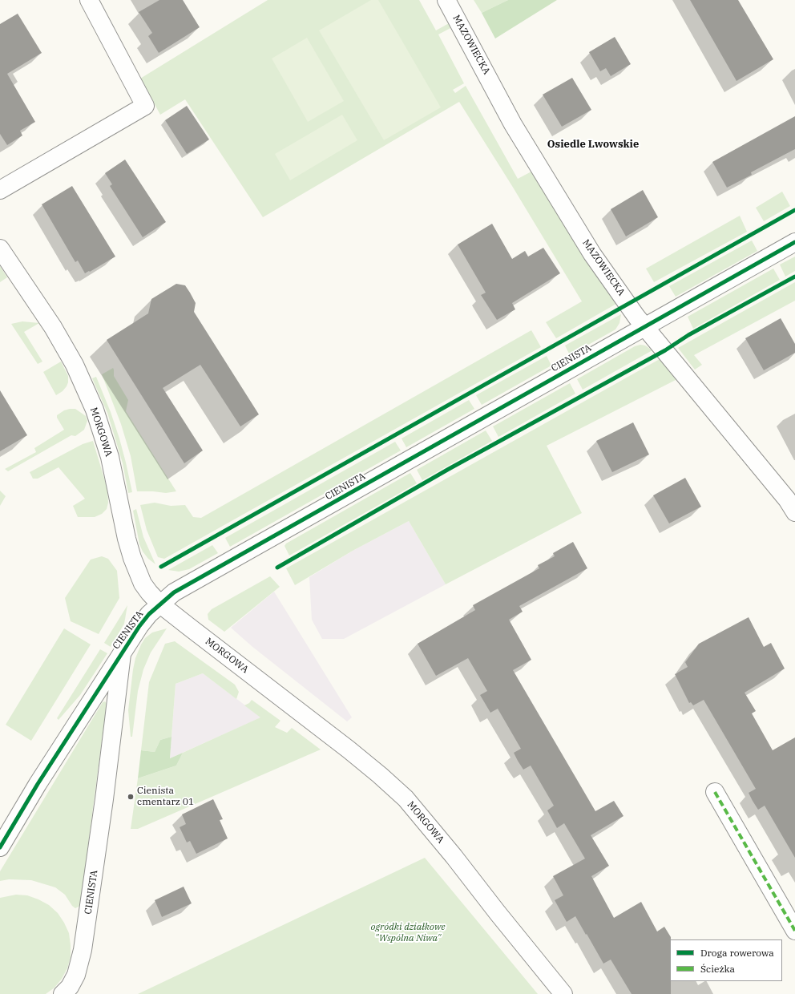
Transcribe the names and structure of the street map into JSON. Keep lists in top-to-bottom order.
{
  "streets": {
    "street": ["MAZOWIECKA", "CIENISTA", "MORGOWA"]
  },
  "crossings": [
    ["MAZOWIECKA", "CIENISTA"],
    ["CIENISTA", "MORGOWA"]
  ],
  "districts": ["Osiedle Lwowskie"],
  "parks": ["ogródki działkowe \"Wspólna Niwa\""],
  "places": ["Cienista cmentarz 01"],
  "legend": ["Droga rowerowa", "Ścieżka"]
}
